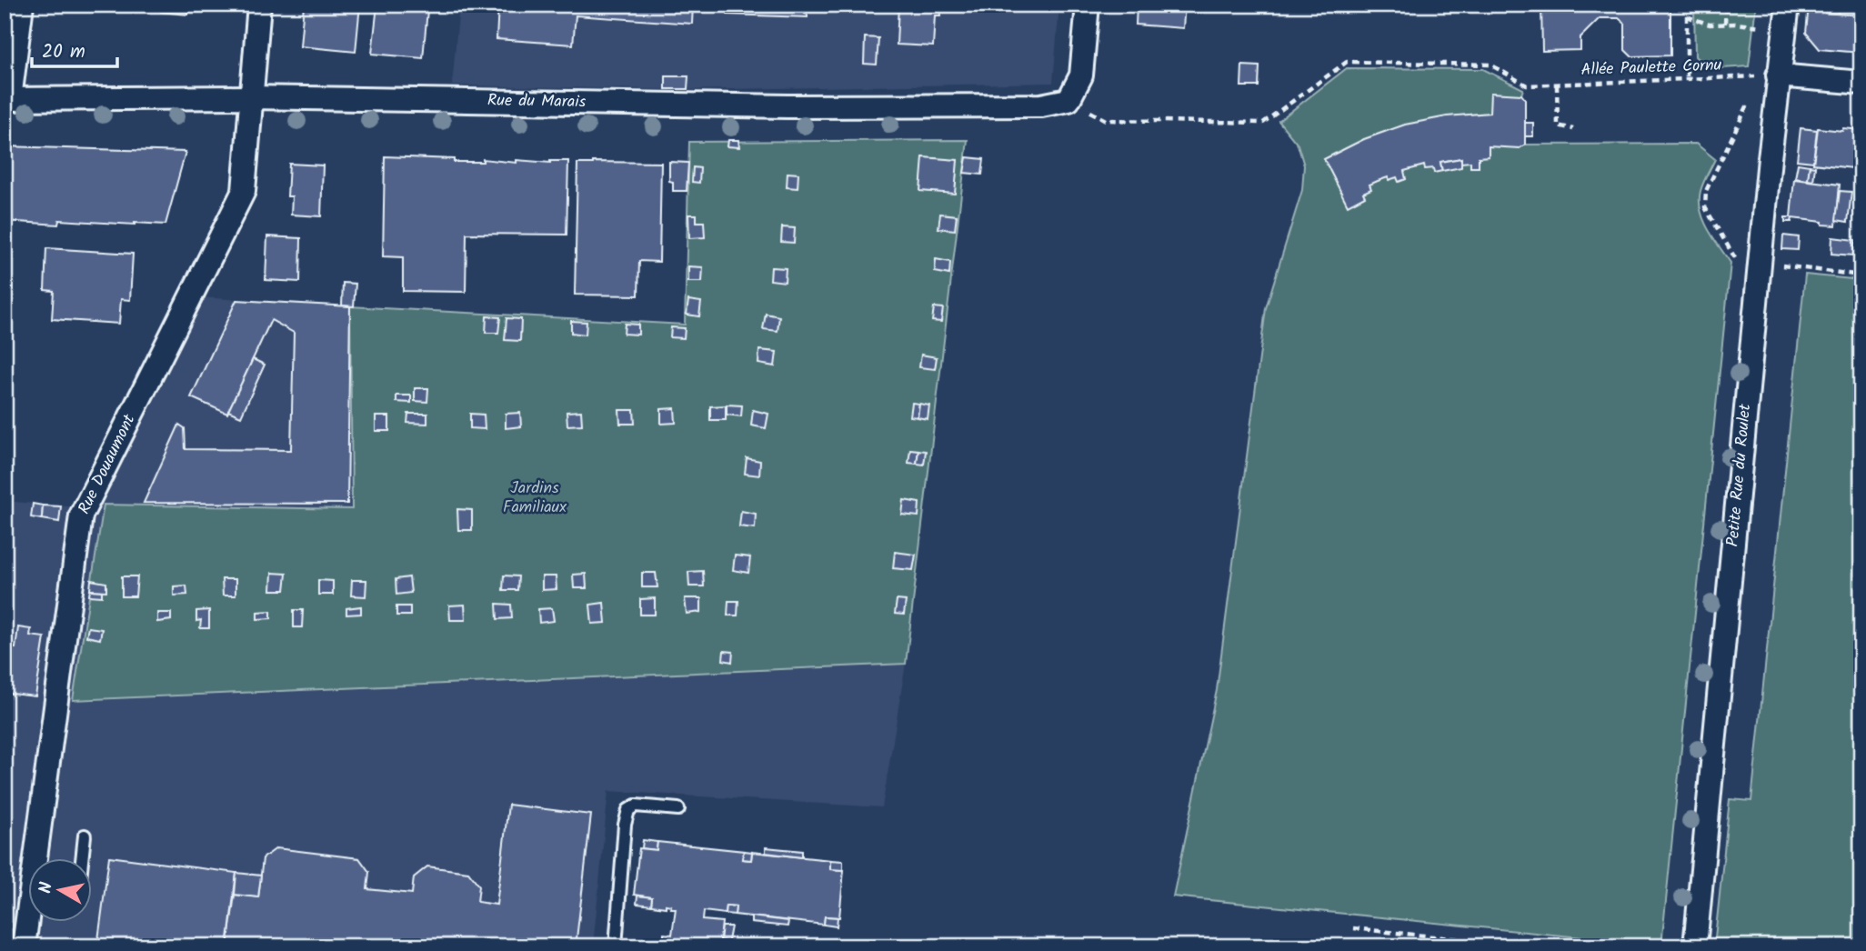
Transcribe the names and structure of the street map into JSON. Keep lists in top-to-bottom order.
{
  "streets": {
    "street": ["Rue du Marais", "Rue Douaumont", "Petite Rue du Roulet"],
    "path": ["Allée Paulette Cornu"]
  },
  "crossings": [
    ["Allée Paulette Cornu", "Rue du Marais"],
    ["Allée Paulette Cornu", "Petite Rue du Roulet"],
    ["Rue du Marais", "Rue Douaumont"]
  ],
  "parks": ["Jardins Familiaux"],
  "scale_bar": "20 m",
  "north": "left"
}
